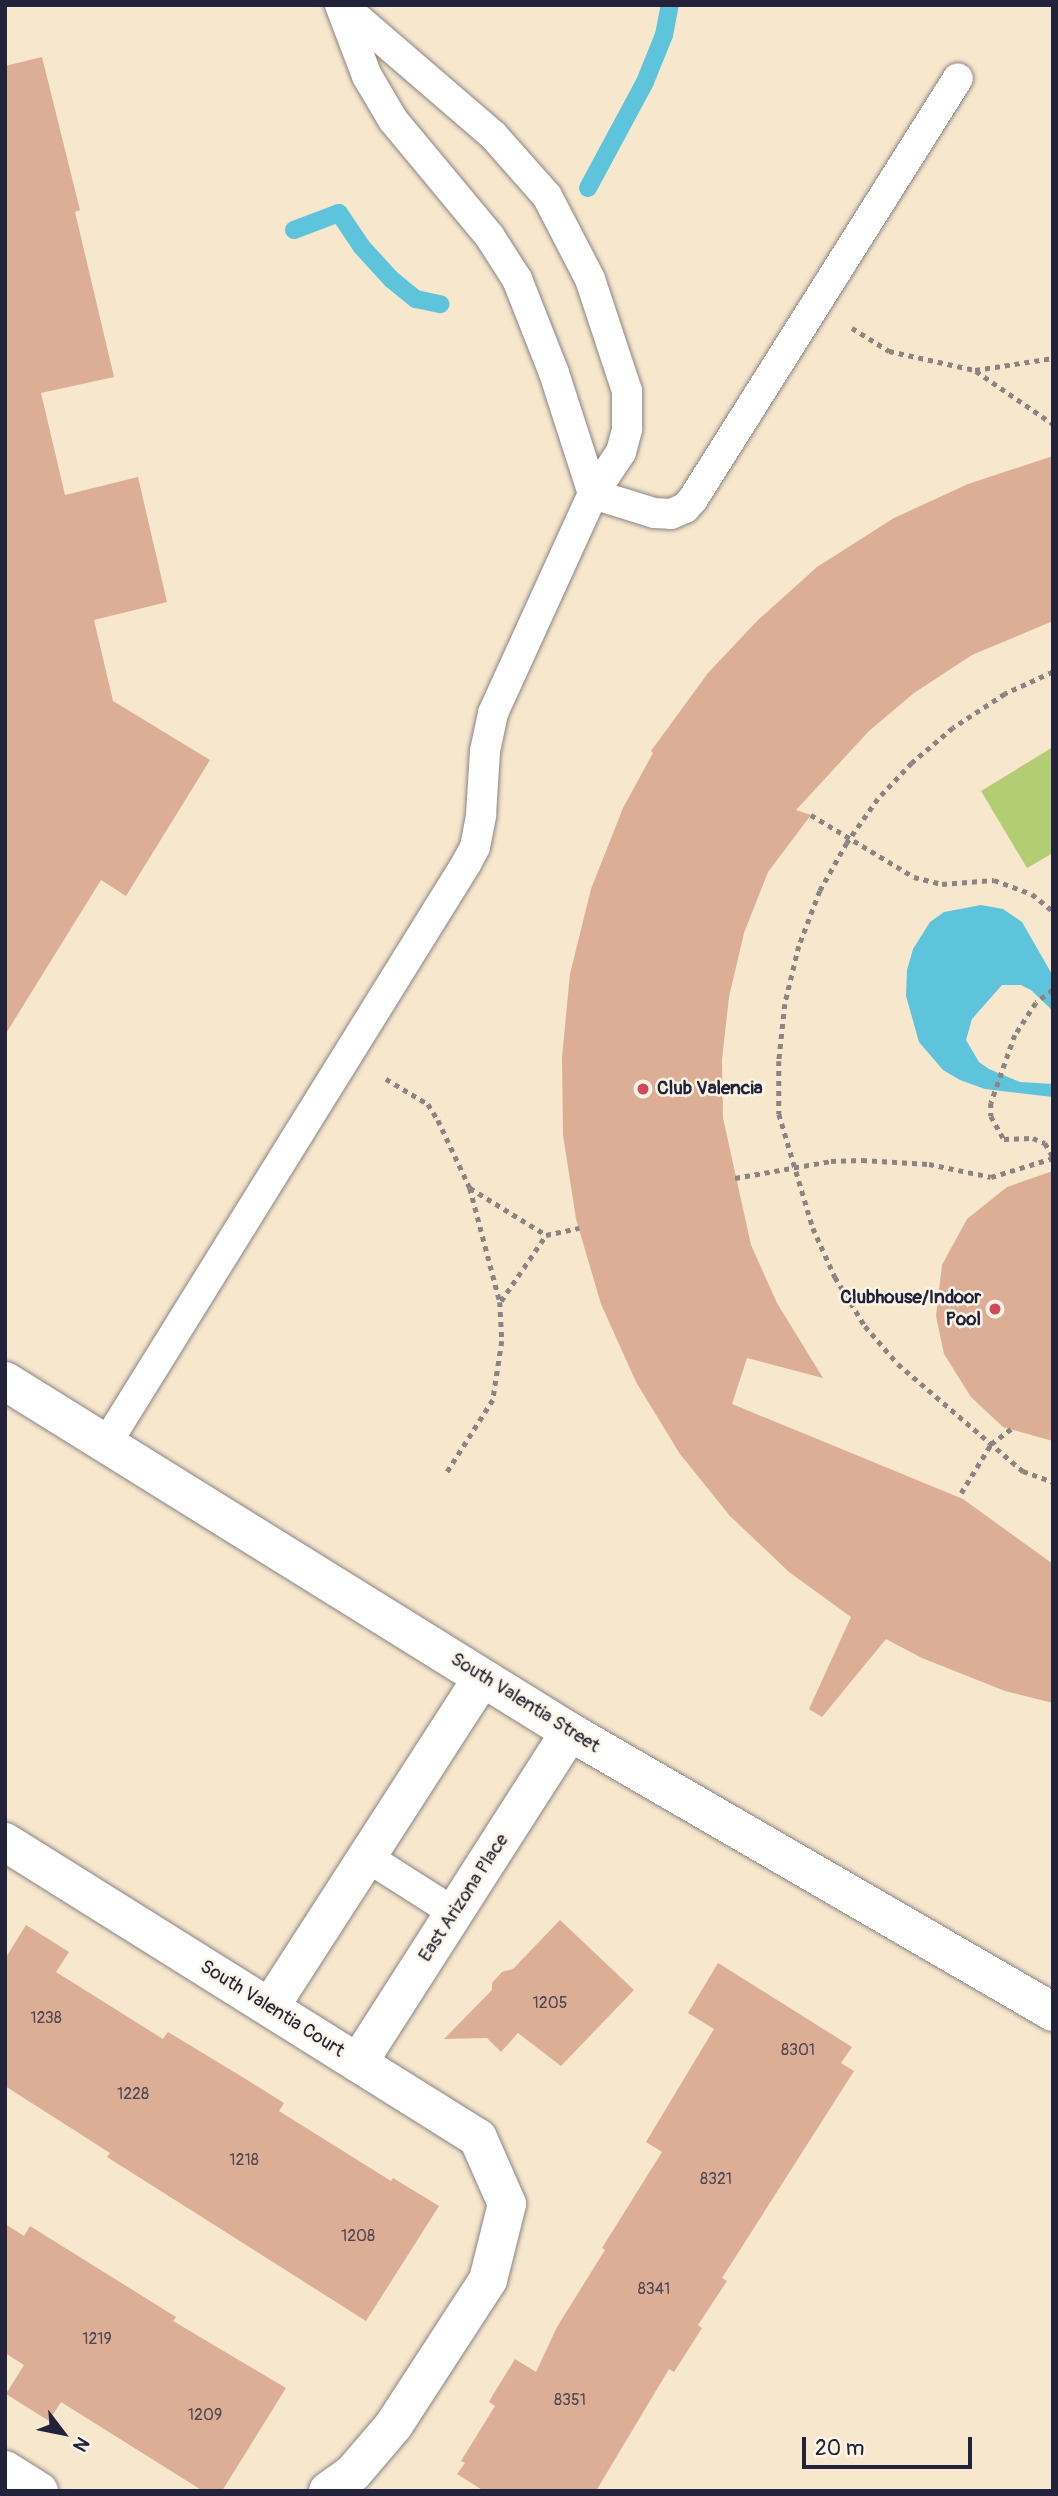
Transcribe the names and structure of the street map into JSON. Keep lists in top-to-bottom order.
{
  "streets": {
    "street": ["South Valentia Street", "East Arizona Place", "South Valentia Court"]
  },
  "crossings": [
    ["South Valentia Street", "East Arizona Place"],
    ["East Arizona Place", "South Valentia Court"]
  ],
  "places": ["Club Valencia", "Clubhouse/Indoor Pool"],
  "house_numbers": [
    "1205",
    "1238",
    "8301",
    "1228",
    "1218",
    "8321",
    "1208",
    "8341",
    "1219",
    "8351",
    "1209"
  ],
  "scale_bar": "20 m",
  "north": "bottom right"
}
